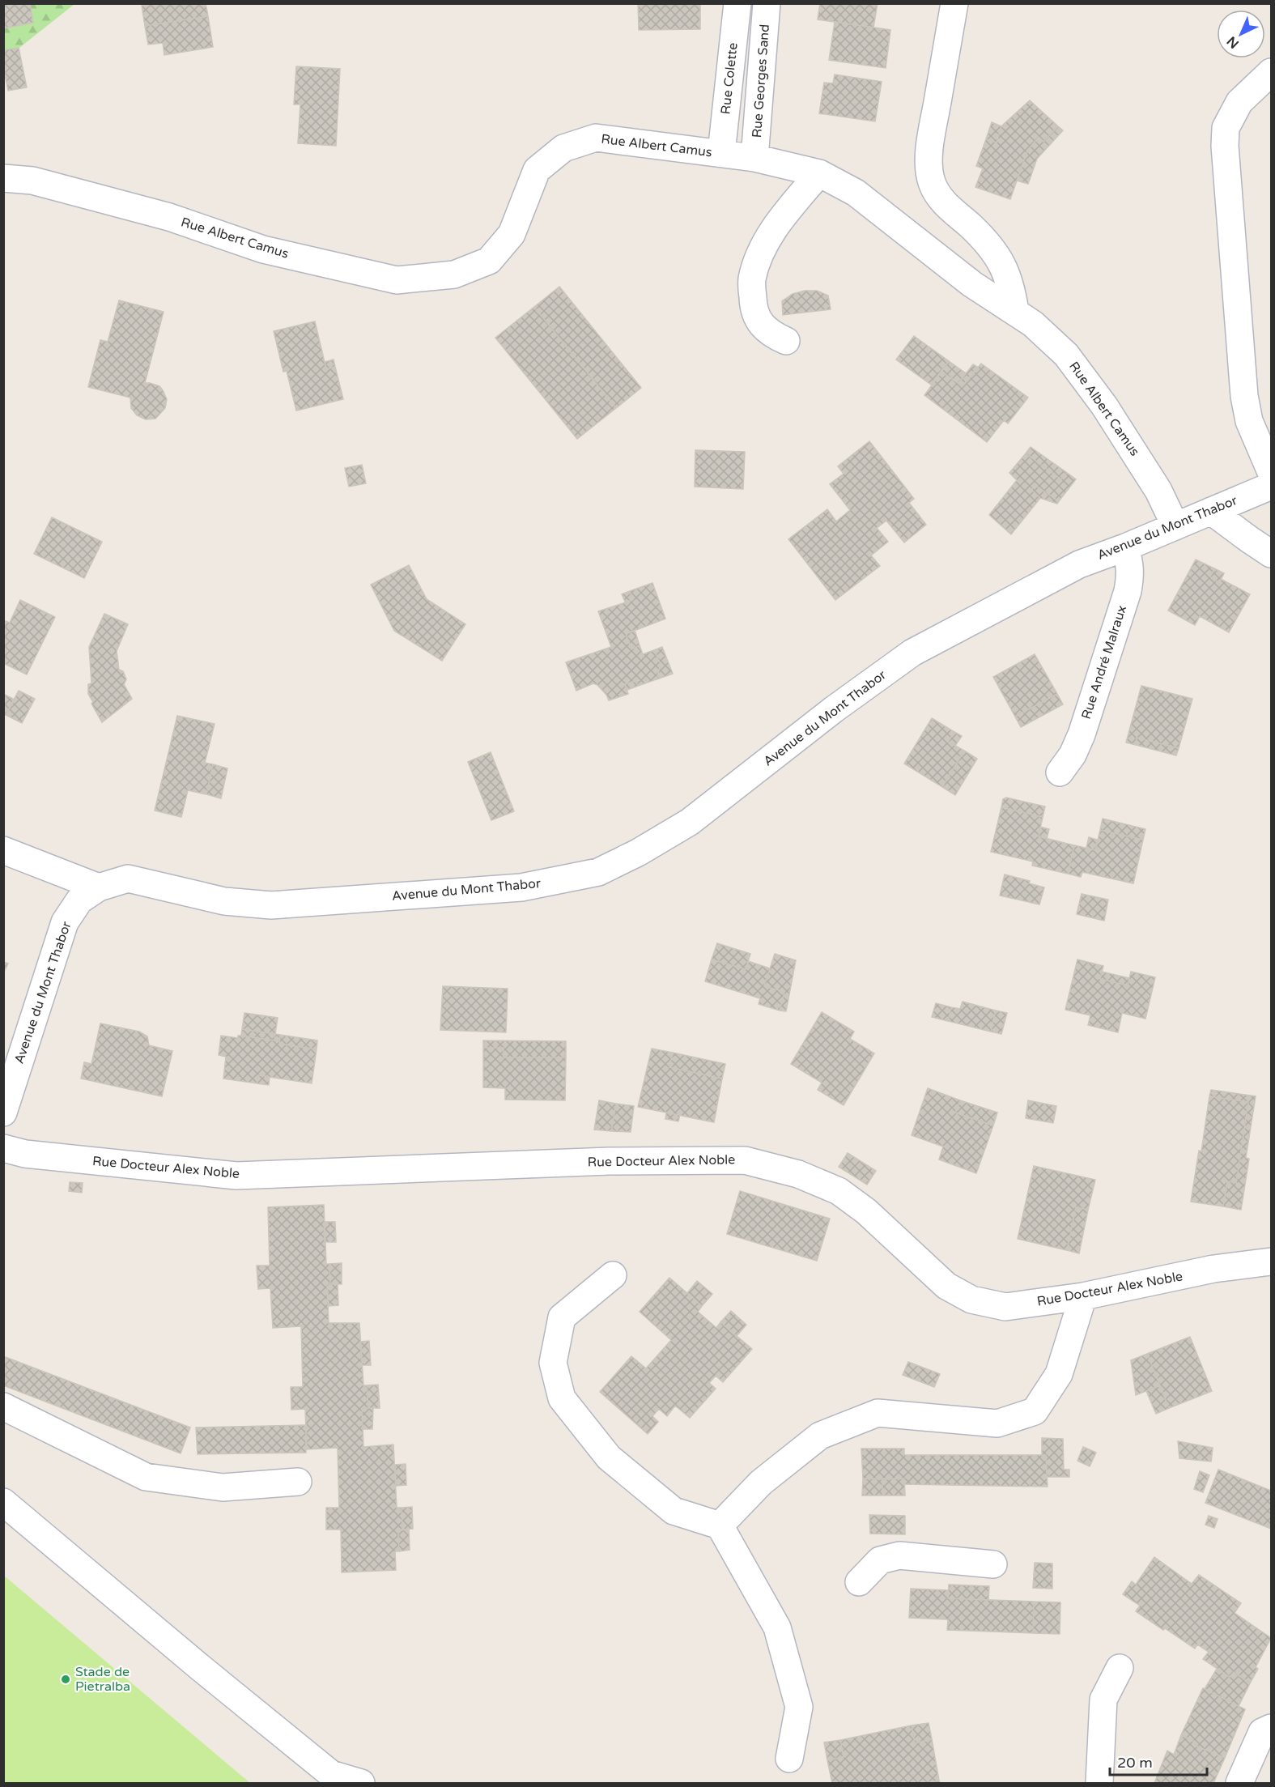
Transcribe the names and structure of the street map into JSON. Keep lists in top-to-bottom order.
{
  "streets": {
    "street": [
      "Rue Colette",
      "Rue Georges Sand",
      "Rue Albert Camus",
      "Avenue du Mont Thabor",
      "Rue André Malraux",
      "Rue Docteur Alex Noble"
    ]
  },
  "crossings": [
    ["Rue Colette", "Rue Albert Camus"],
    ["Rue Georges Sand", "Rue Albert Camus"],
    ["Rue Albert Camus", "Avenue du Mont Thabor"],
    ["Avenue du Mont Thabor", "Rue André Malraux"]
  ],
  "places": ["Stade de Pietralba"],
  "scale_bar": "20 m",
  "north": "bottom left"
}
